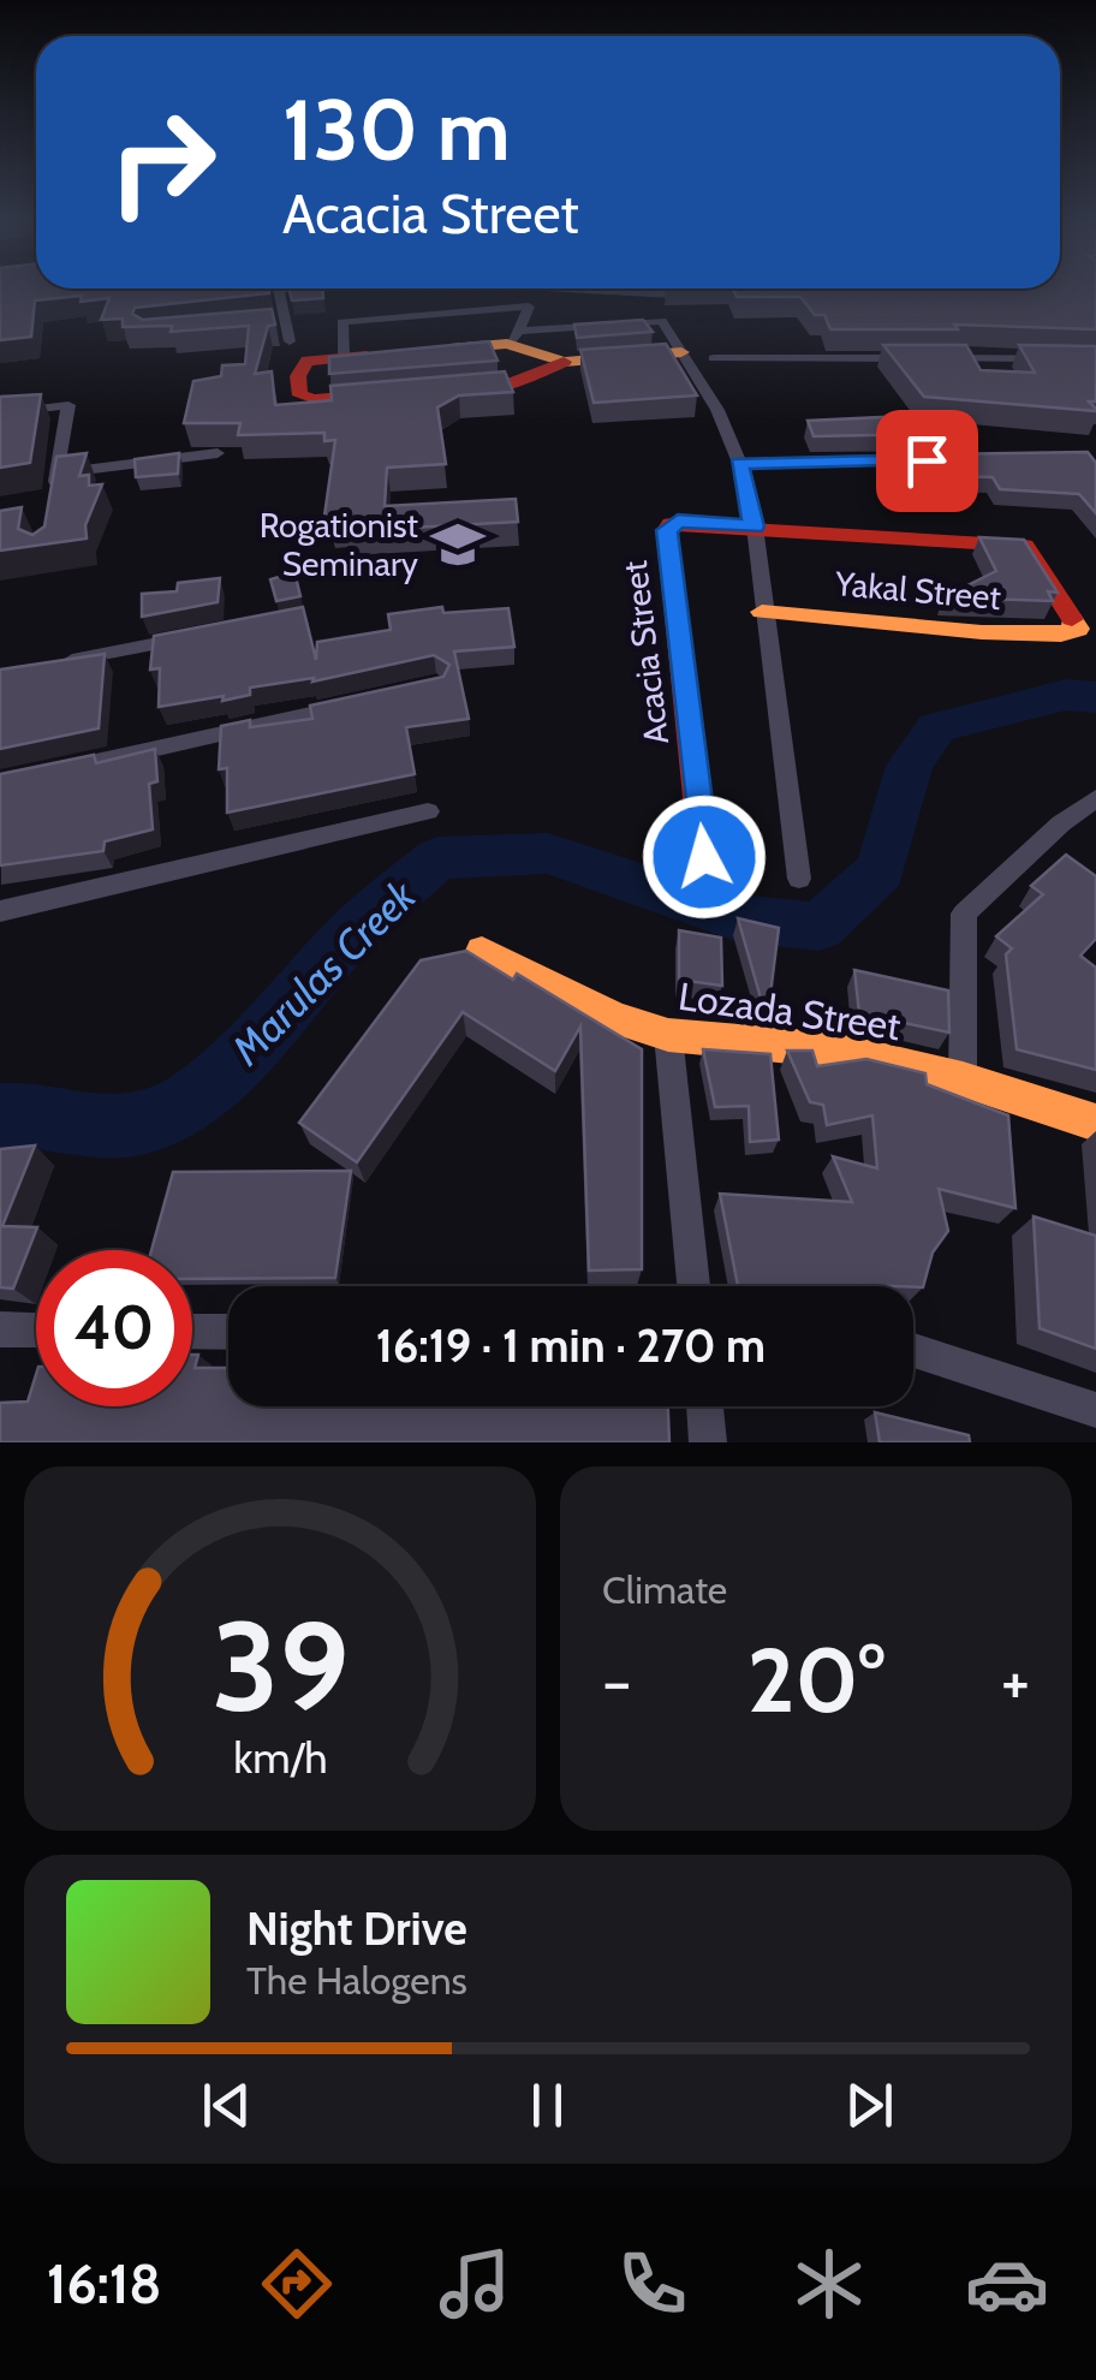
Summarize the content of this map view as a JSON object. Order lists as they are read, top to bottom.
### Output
{
  "streets": {
    "street": ["Yakal Street", "Acacia Street", "Lozada Street"]
  },
  "crossings": [
    ["Yakal Street", "Acacia Street"]
  ],
  "water": ["Marulas Creek"],
  "places": {
    "school or university": ["Rogationist Seminary"]
  },
  "page": {
    "turn": ["130 m", "Acacia Street"],
    "limit": "40",
    "trip": "16:19 · 1 min · 270 m",
    "tile": "Climate",
    "heat": ["−", "20°", "+"],
    "song": ["Night Drive", "The Halogens"],
    "tabs": "16:18",
    "gauge": ["39", "km/h"]
  }
}
